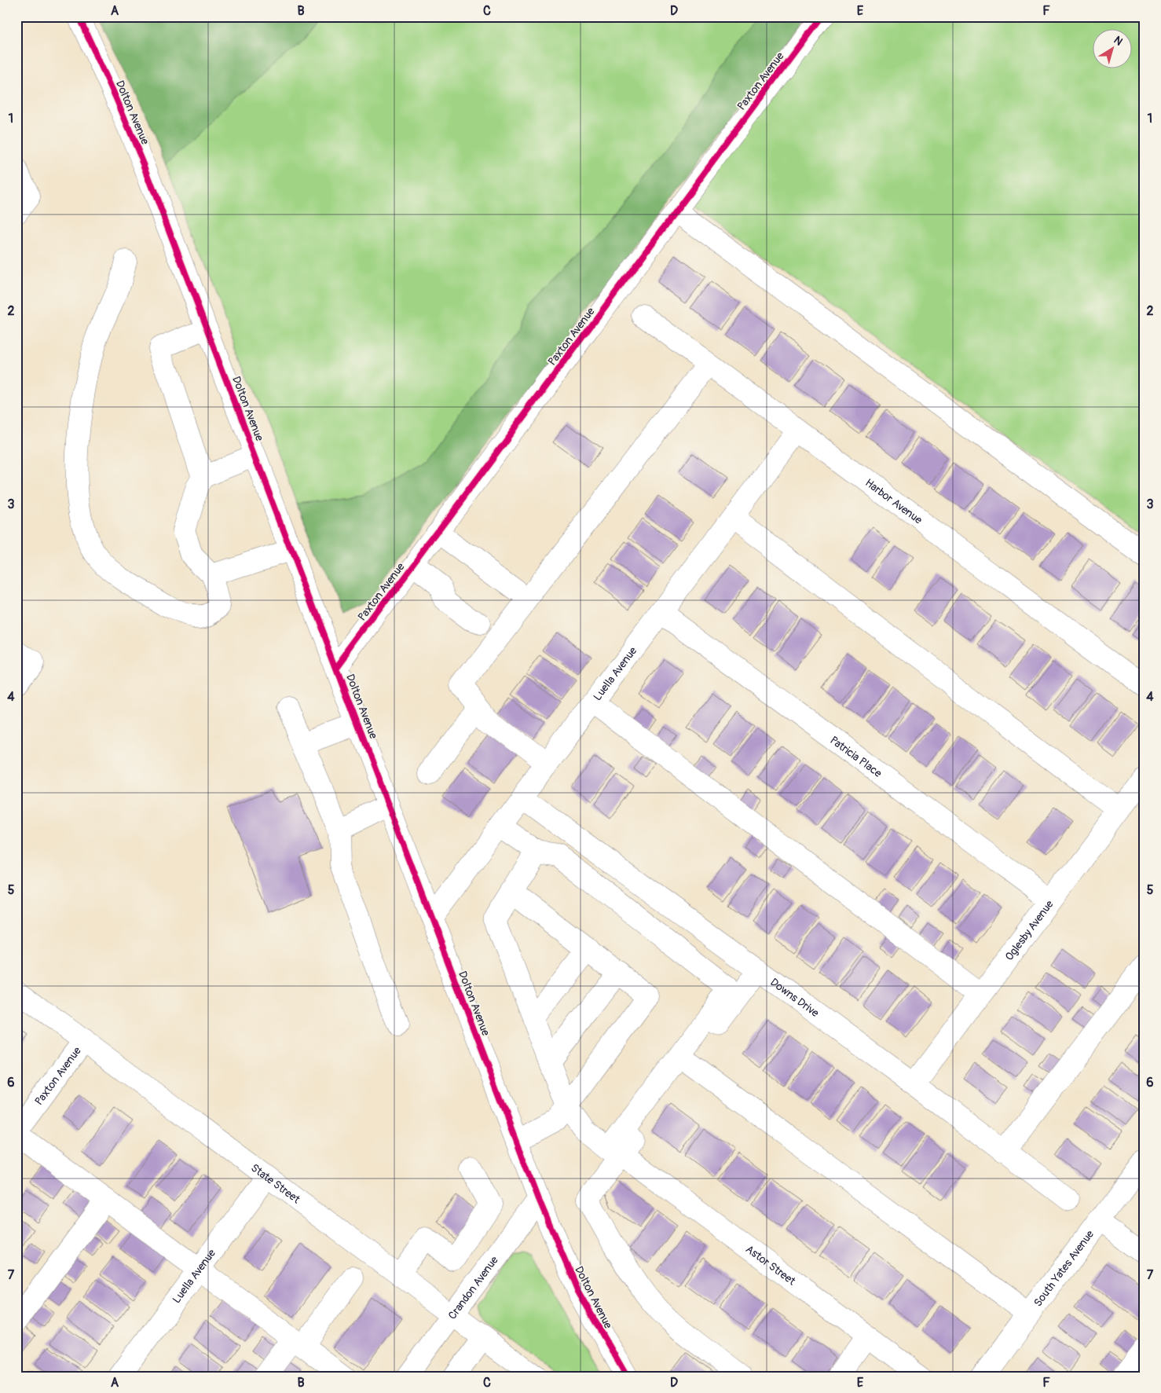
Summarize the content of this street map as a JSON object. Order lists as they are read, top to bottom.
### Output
{
  "streets": {
    "street": [
      "Paxton Avenue",
      "Dolton Avenue",
      "Harbor Avenue",
      "Luella Avenue",
      "Patricia Place",
      "Oglesby Avenue",
      "Downs Drive",
      "State Street",
      "Astor Street",
      "South Yates Avenue",
      "Crandon Avenue"
    ]
  },
  "crossings": [
    ["Paxton Avenue", "Dolton Avenue"],
    ["Paxton Avenue", "State Street"],
    ["Dolton Avenue", "Luella Avenue"],
    ["Dolton Avenue", "Crandon Avenue"],
    ["Harbor Avenue", "Luella Avenue"],
    ["Luella Avenue", "Patricia Place"],
    ["Luella Avenue", "Downs Drive"],
    ["Luella Avenue", "State Street"],
    ["Patricia Place", "Oglesby Avenue"],
    ["Oglesby Avenue", "Downs Drive"],
    ["State Street", "Crandon Avenue"]
  ],
  "north": "top right",
  "grid": {
    "columns": [
      "A",
      "B",
      "C",
      "D",
      "E",
      "F"
    ],
    "rows": [
      "1",
      "2",
      "3",
      "4",
      "5",
      "6",
      "7"
    ]
  }
}
